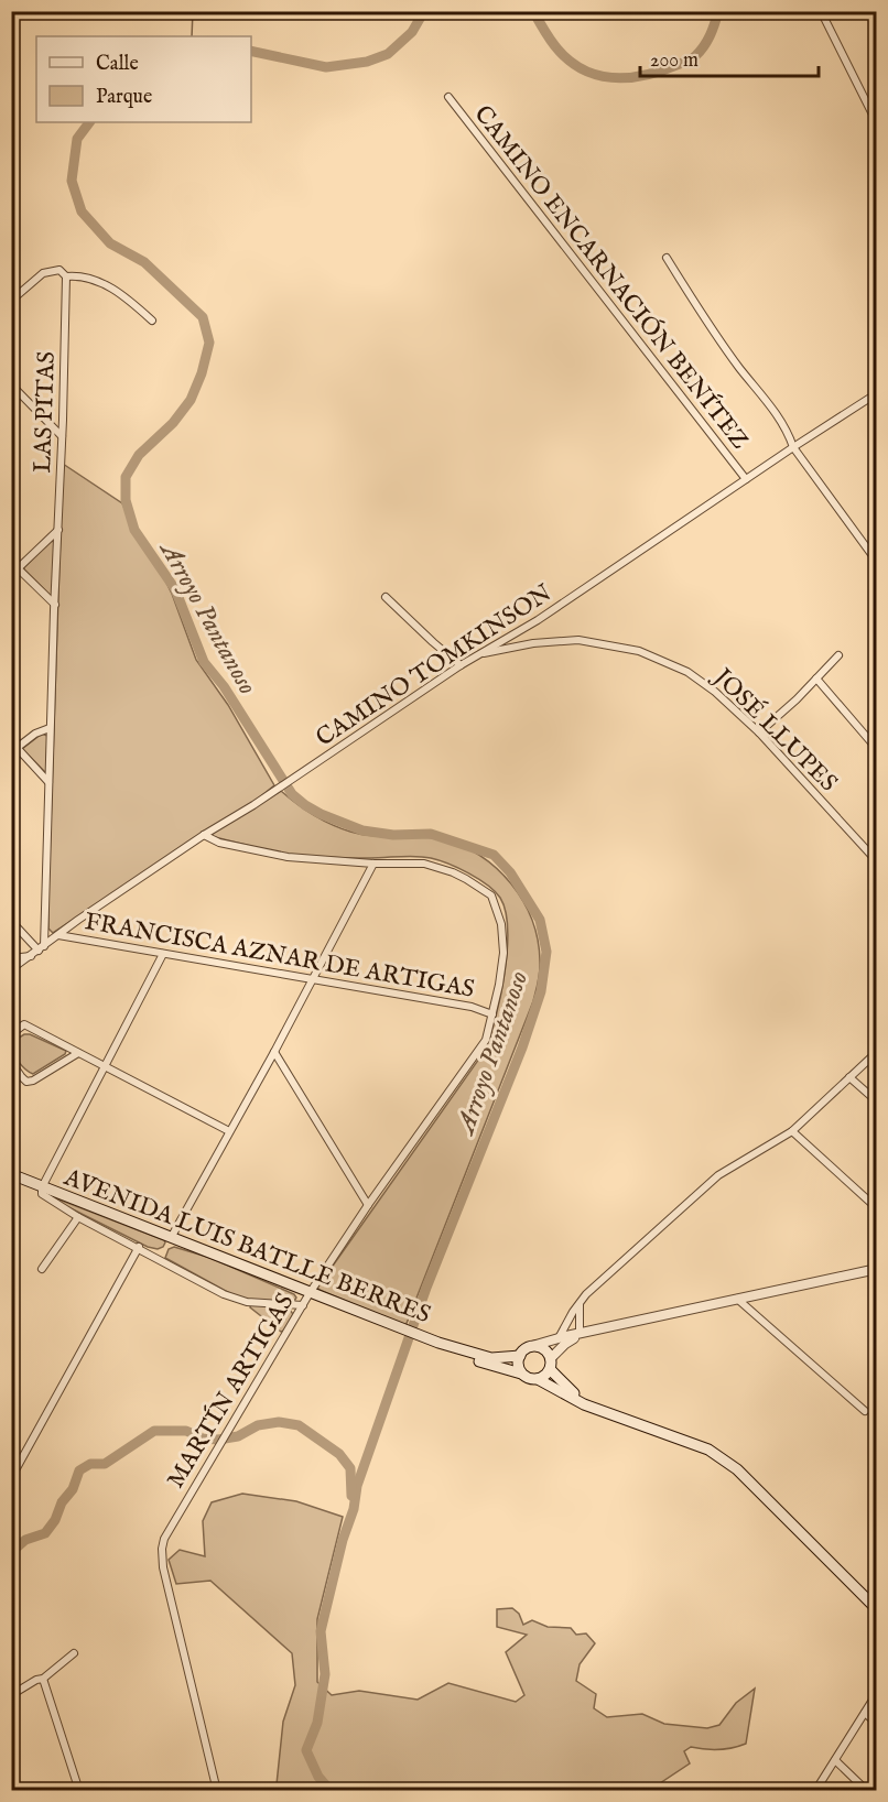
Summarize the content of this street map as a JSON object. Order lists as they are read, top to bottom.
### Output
{
  "streets": {
    "main road": ["AVENIDA LUIS BATLLE BERRES"],
    "street": [
      "CAMINO ENCARNACIÓN BENÍTEZ",
      "LAS PITAS",
      "CAMINO TOMKINSON",
      "JOSÉ LLUPES",
      "FRANCISCA AZNAR DE ARTIGAS",
      "MARTÍN ARTIGAS"
    ]
  },
  "crossings": [
    ["CAMINO ENCARNACIÓN BENÍTEZ", "CAMINO TOMKINSON"],
    ["LAS PITAS", "CAMINO TOMKINSON"],
    ["CAMINO TOMKINSON", "JOSÉ LLUPES"],
    ["CAMINO TOMKINSON", "FRANCISCA AZNAR DE ARTIGAS"],
    ["CAMINO TOMKINSON", "MARTÍN ARTIGAS"],
    ["FRANCISCA AZNAR DE ARTIGAS", "MARTÍN ARTIGAS"],
    ["AVENIDA LUIS BATLLE BERRES", "MARTÍN ARTIGAS"]
  ],
  "water": ["Arroyo Pantanoso"],
  "legend": ["Calle", "Parque"],
  "scale_bar": "200 m"
}
